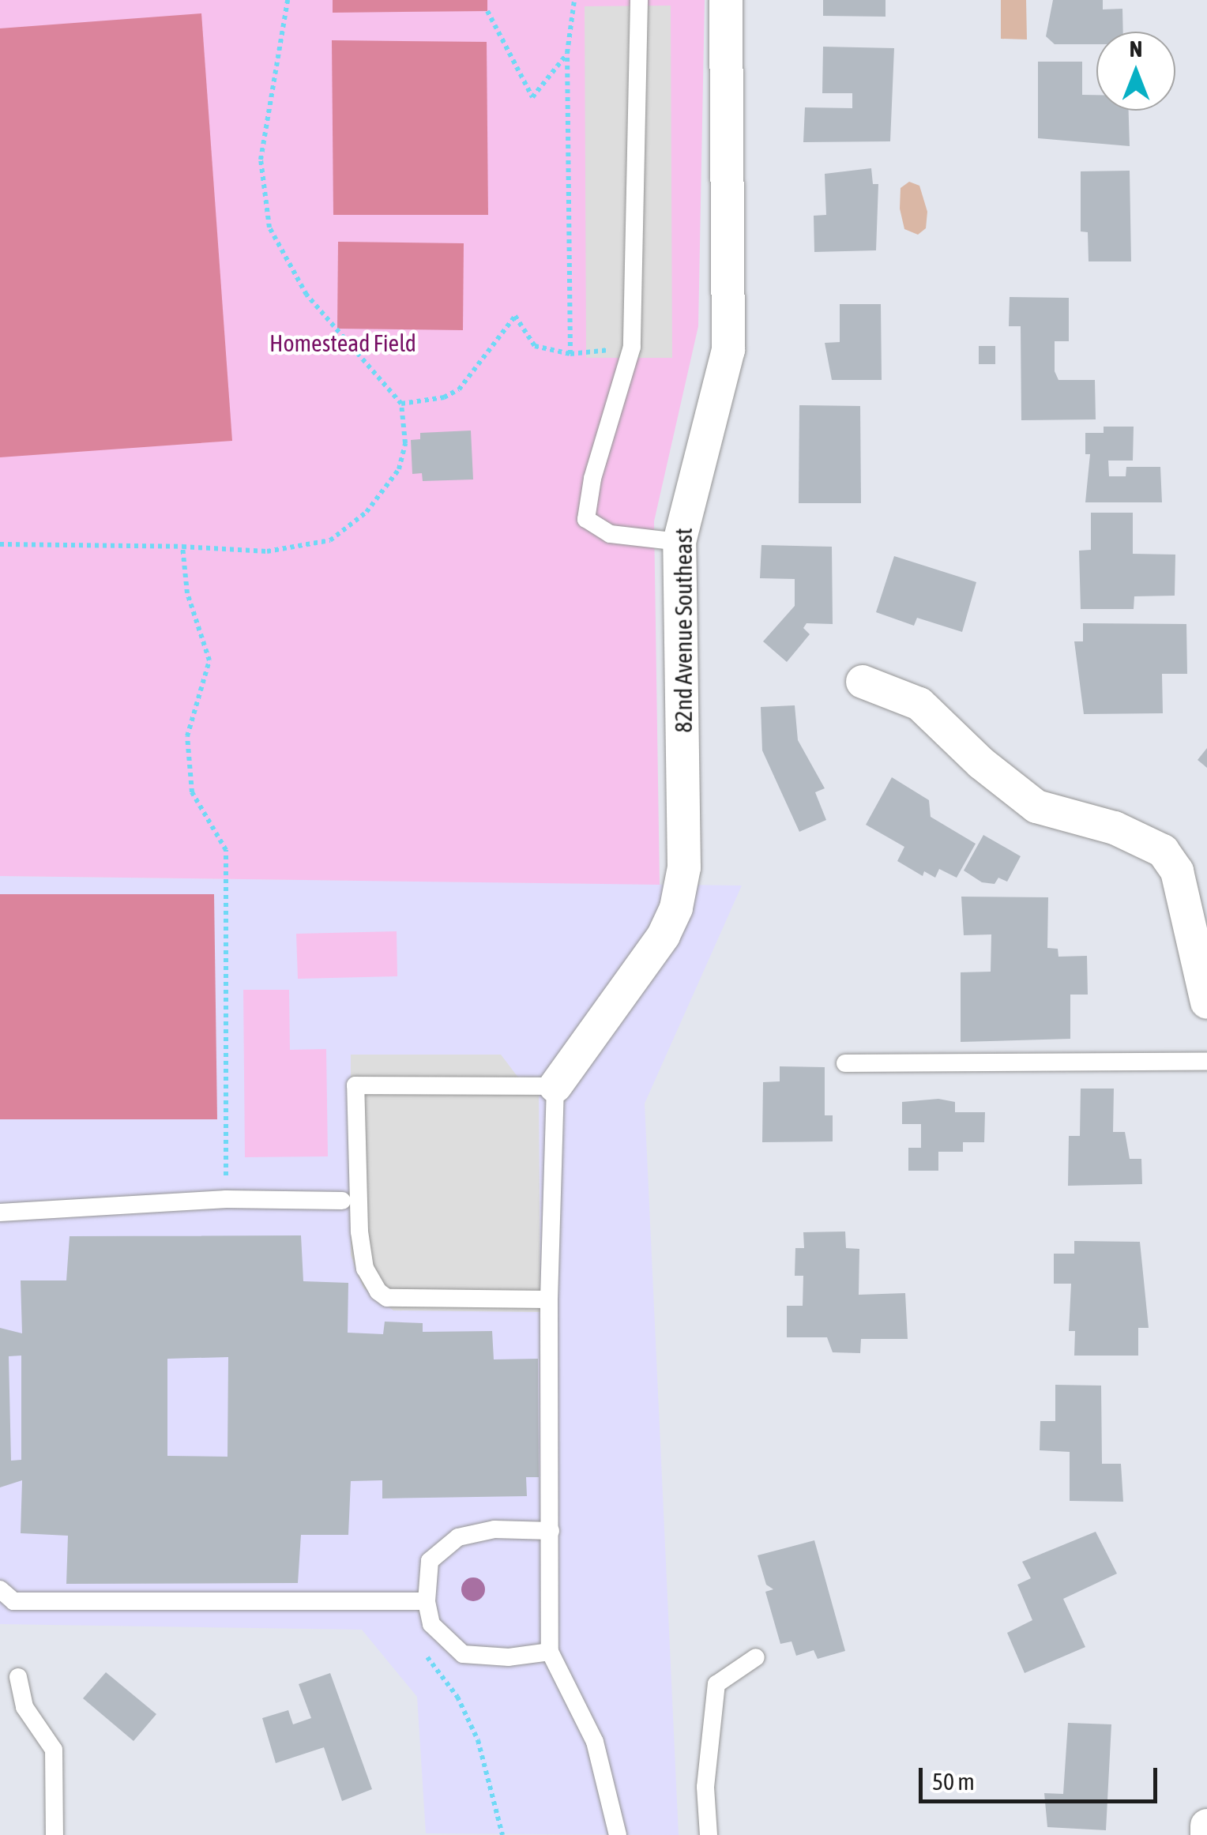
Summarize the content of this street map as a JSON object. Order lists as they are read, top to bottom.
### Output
{
  "streets": {
    "street": ["82nd Avenue Southeast"]
  },
  "parks": ["Homestead Field"],
  "scale_bar": "50 m",
  "north": "top"
}
